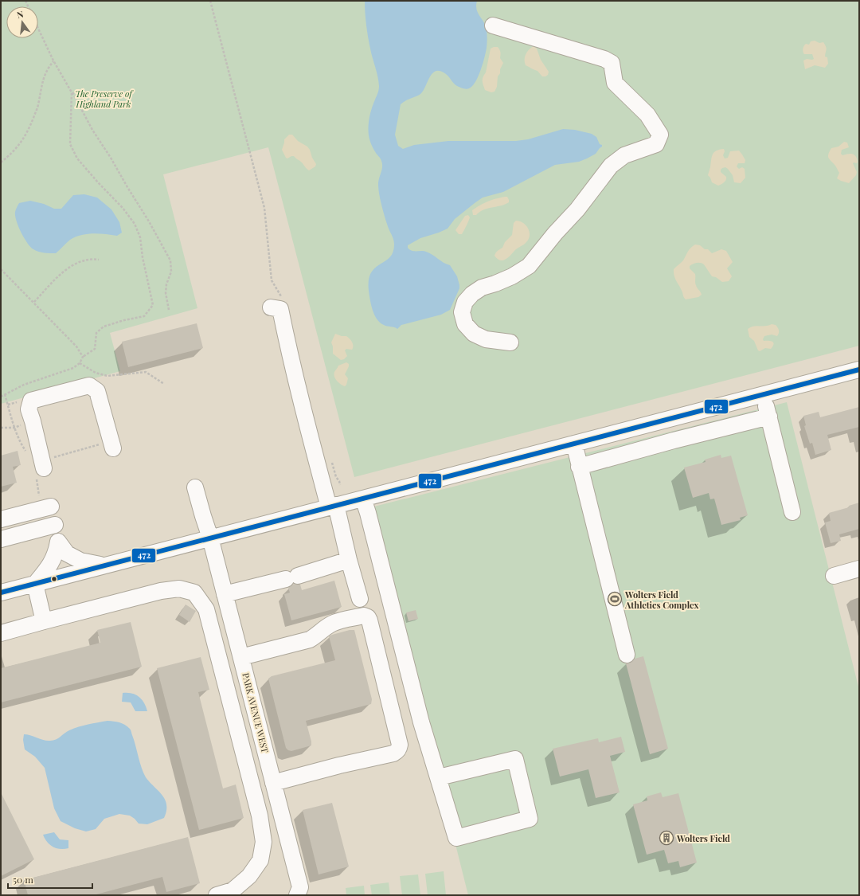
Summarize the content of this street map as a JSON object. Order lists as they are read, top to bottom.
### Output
{
  "streets": {
    "street": ["PARK AVENUE WEST"]
  },
  "parks": ["The Preserve of Highland Park"],
  "places": {
    "sports": ["Wolters Field Athletics Complex"],
    "building": ["Wolters Field"]
  },
  "lines": ["transit line 472"],
  "scale_bar": "50 m",
  "north": "top"
}
